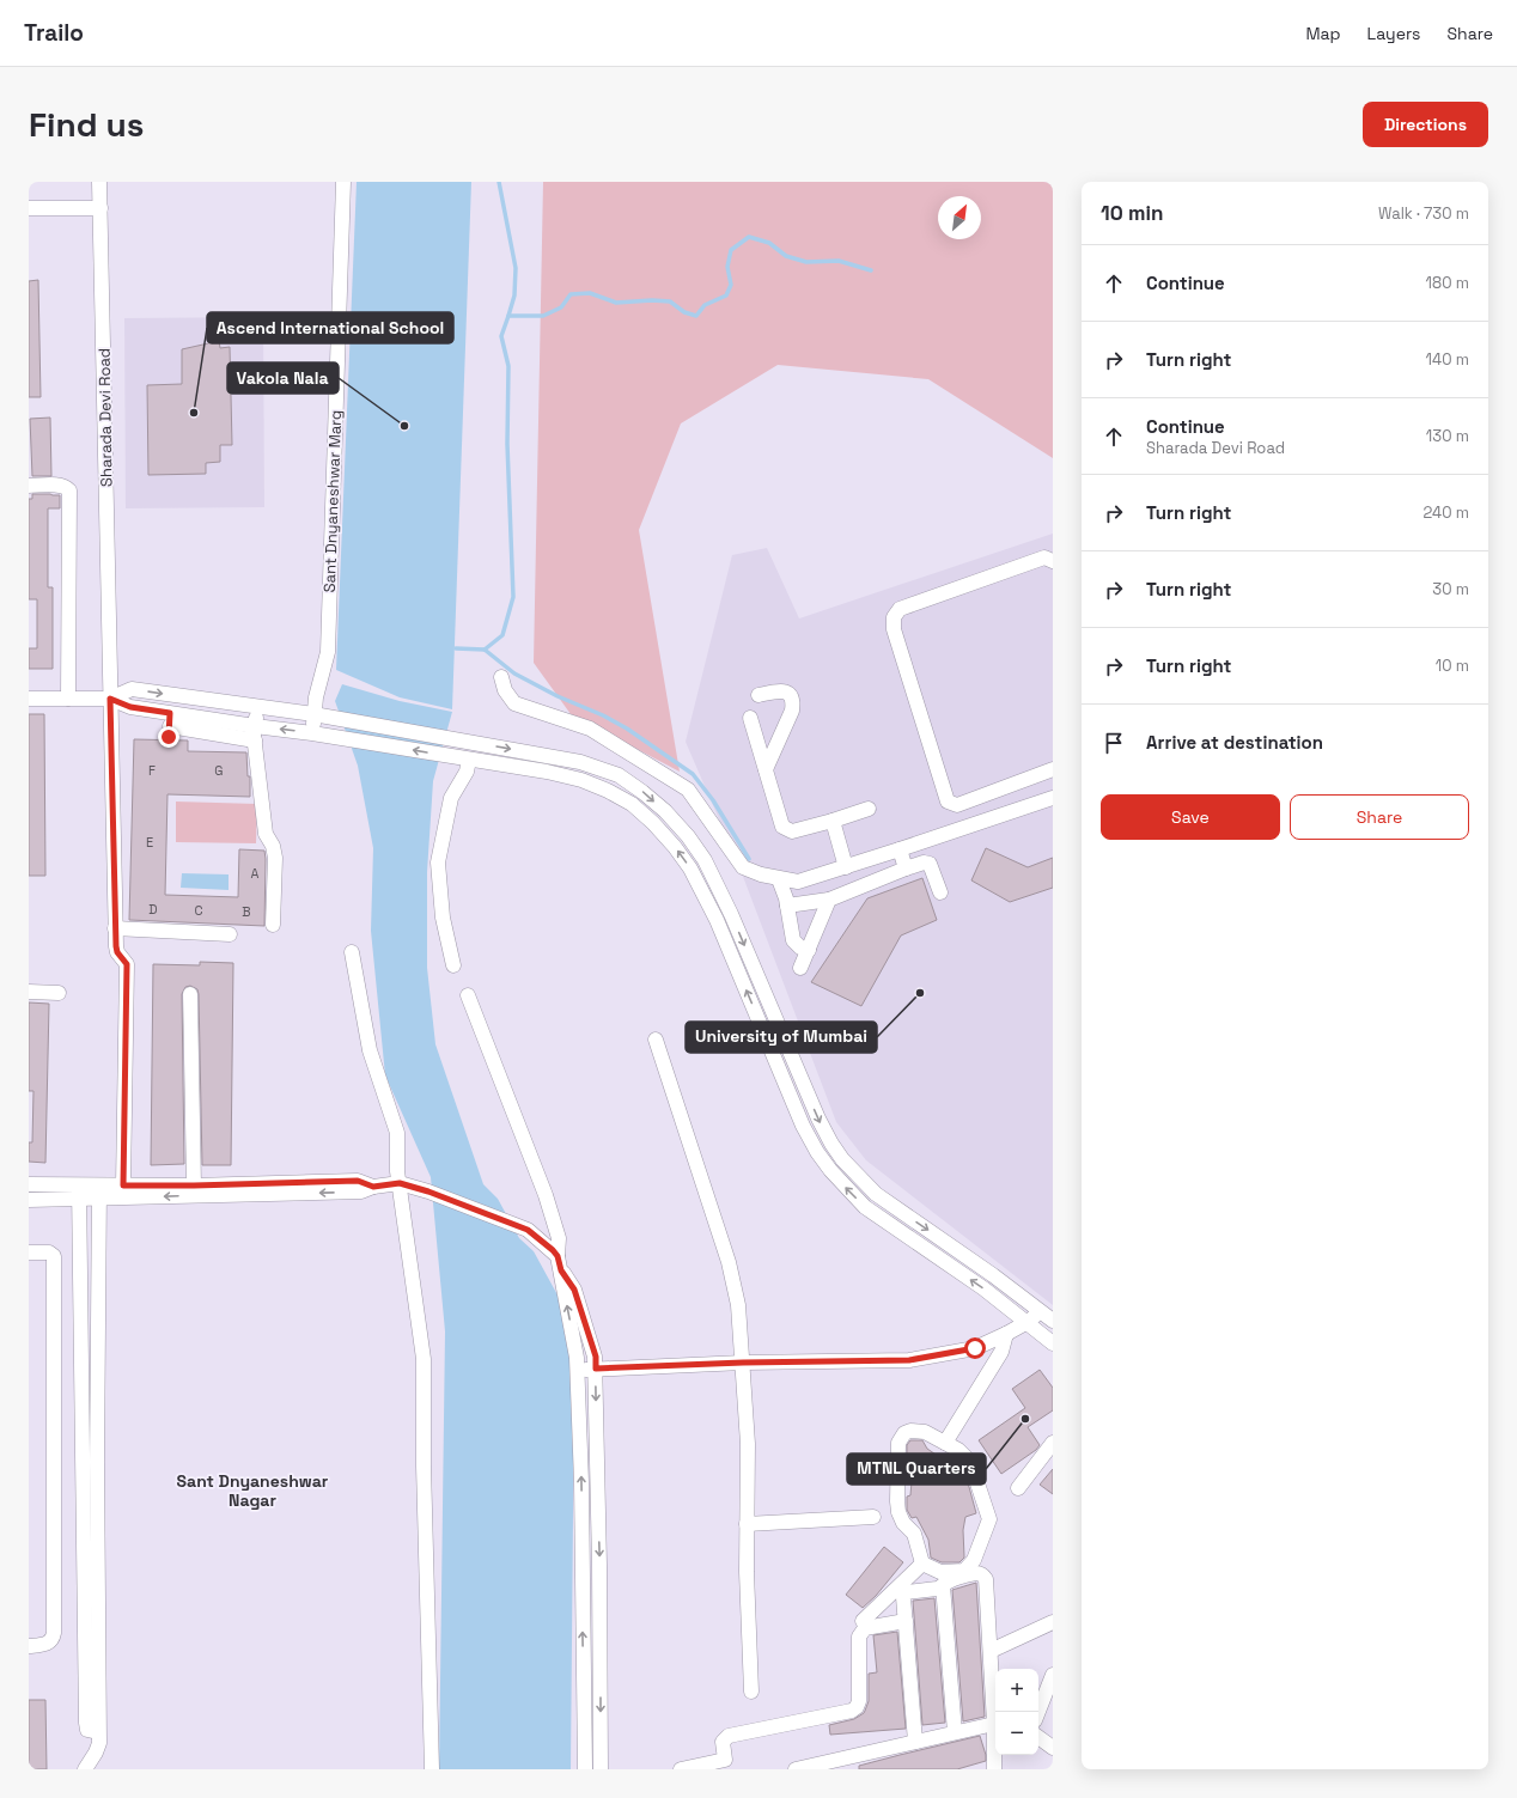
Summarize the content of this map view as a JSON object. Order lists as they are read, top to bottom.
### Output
{
  "streets": {
    "street": ["Sharada Devi Road", "Sant Dnyaneshwar Marg"]
  },
  "districts": ["Sant Dnyaneshwar Nagar"],
  "places": [
    "Ascend International School",
    "Vakola Nala",
    "University of Mumbai",
    "MTNL Quarters"
  ],
  "house_numbers": [
    "F",
    "G",
    "E",
    "A",
    "D",
    "C",
    "B"
  ],
  "north": "top right",
  "page": {
    "header": "Trailo",
    "nav": ["Map", "Layers", "Share"],
    "buttons": [
      "Directions",
      ["Save", "Share"]
    ],
    "title": "Find us",
    "heading": ["10 min", "Walk · 730 m"],
    "list": [
      ["Continue", "180 m"],
      ["Turn right", "140 m"],
      ["Continue", "Sharada Devi Road", "130 m"],
      ["Turn right", "240 m"],
      ["Turn right", "30 m"],
      ["Turn right", "10 m"],
      "Arrive at destination"
    ],
    "map_buttons": ["+", "−"]
  }
}
